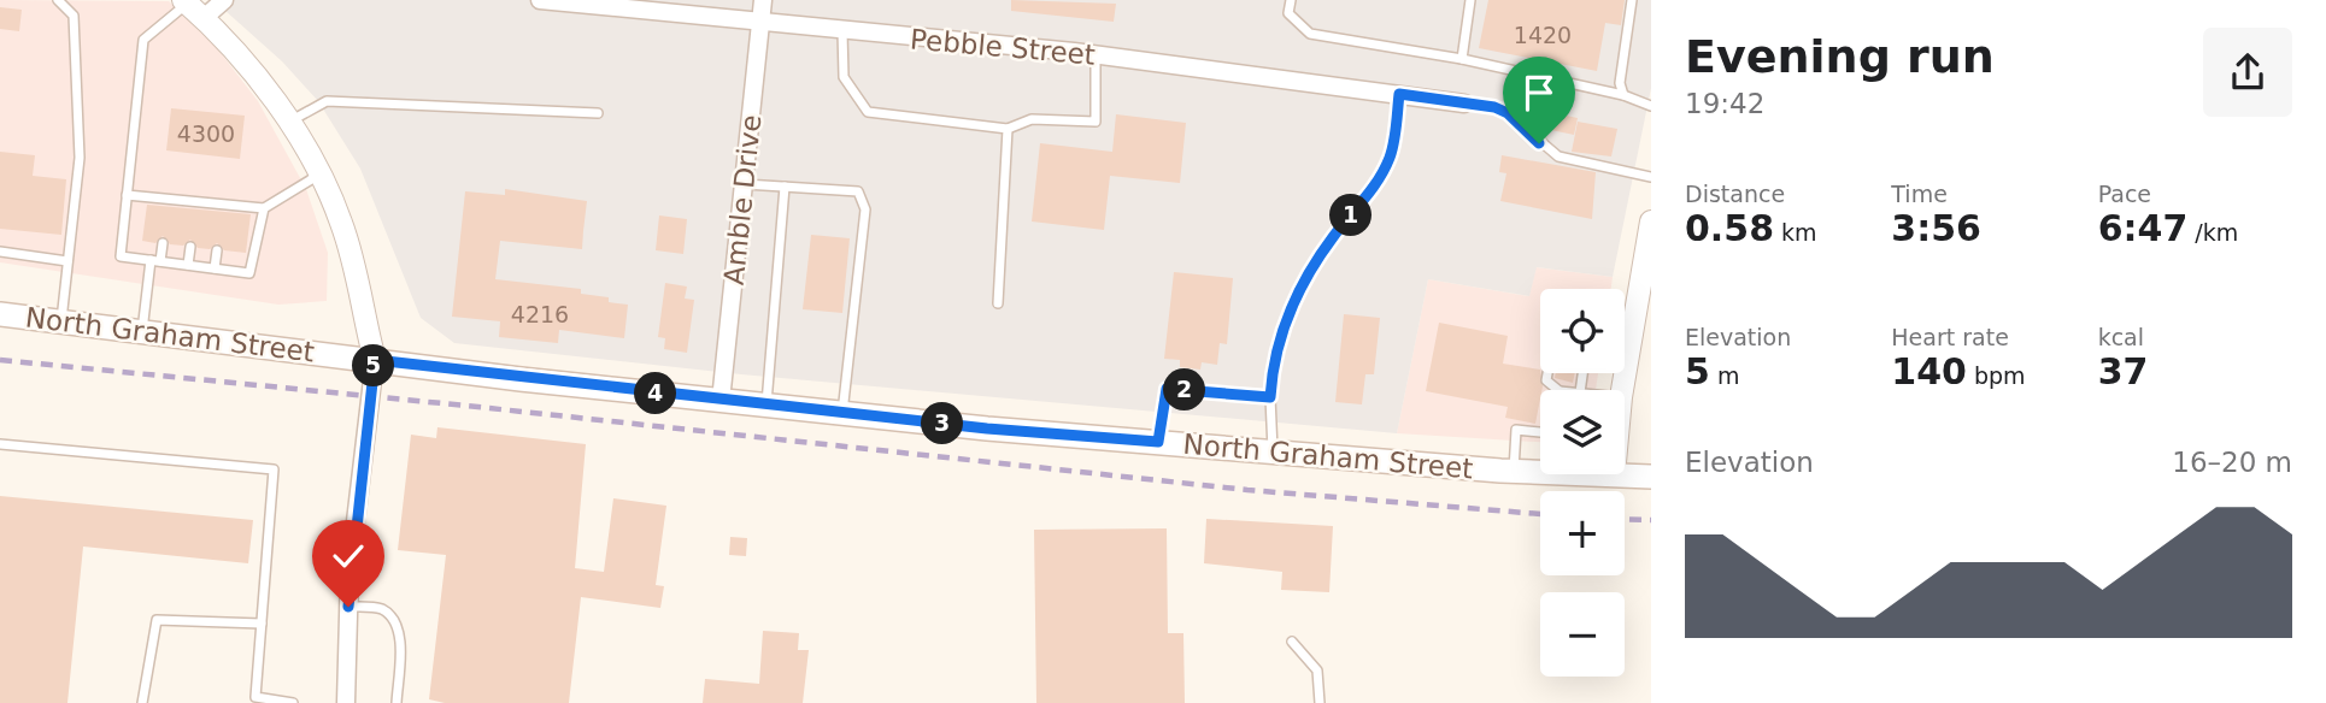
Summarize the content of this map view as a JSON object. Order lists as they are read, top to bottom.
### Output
{
  "streets": {
    "main road": ["North Graham Street"],
    "street": ["Pebble Street", "Amble Drive"]
  },
  "crossings": [
    ["Pebble Street", "Amble Drive"],
    ["Amble Drive", "North Graham Street"]
  ],
  "house_numbers": ["1420", "4300", "4216"],
  "page": {
    "heading": ["Evening run", "19:42"],
    "stats": [
      ["Distance", "0.58 km"],
      ["Time", "3:56"],
      ["Pace", "6:47 /km"],
      ["Elevation", "5 m"],
      ["Heart rate", "140 bpm"],
      ["kcal", "37"]
    ],
    "pins": [
      "1",
      "5",
      "2",
      "4",
      "3"
    ],
    "map_buttons": ["+", "−"],
    "chart": ["Elevation", "16–20 m"]
  }
}
